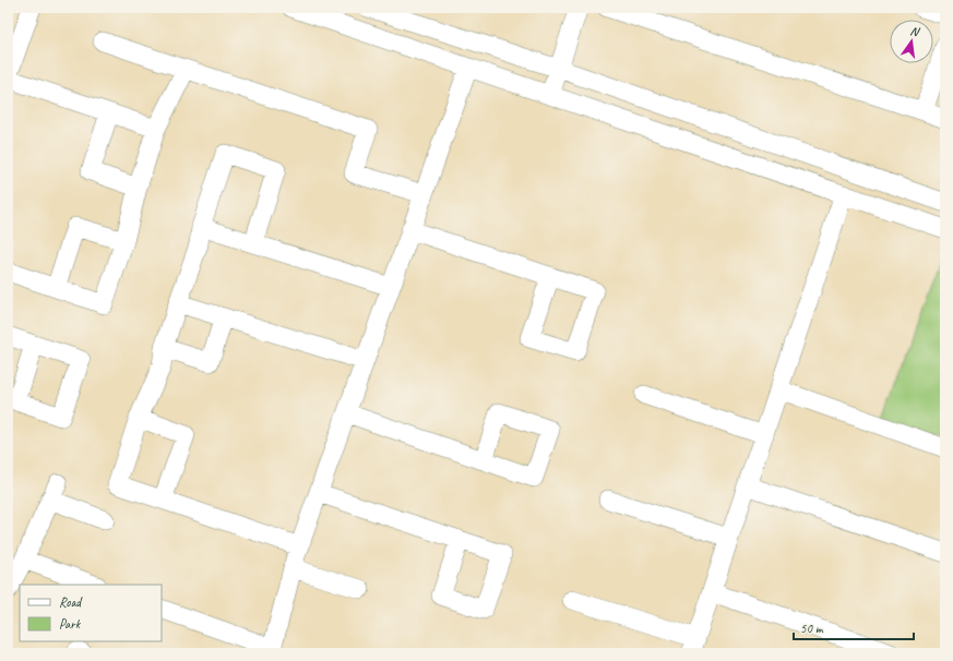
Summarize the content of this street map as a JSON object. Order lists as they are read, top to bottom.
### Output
{
  "legend": ["Road", "Park"],
  "scale_bar": "50 m",
  "north": "top"
}
